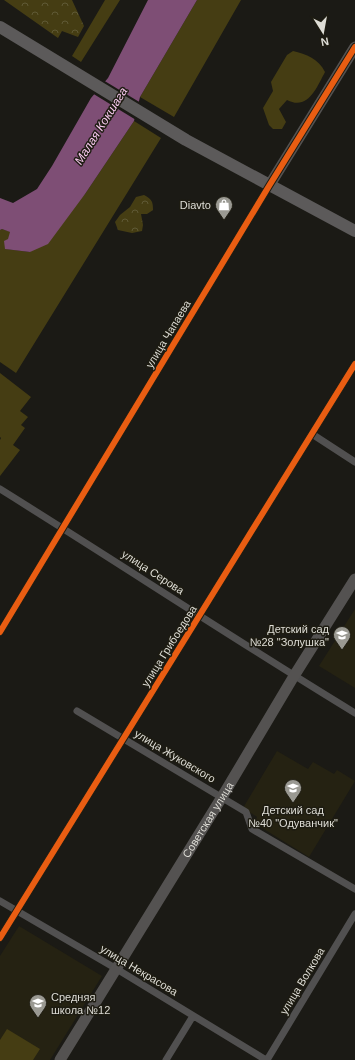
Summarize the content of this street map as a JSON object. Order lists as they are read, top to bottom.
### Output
{
  "streets": {
    "street": [
      "улица Чапаева",
      "улица Серова",
      "улица Грибоедова",
      "улица Жуковского",
      "Советская улица",
      "улица Некрасова",
      "улица Волкова"
    ]
  },
  "crossings": [
    ["улица Чапаева", "улица Серова"],
    ["улица Серова", "улица Грибоедова"],
    ["улица Серова", "Советская улица"],
    ["улица Грибоедова", "улица Жуковского"],
    ["улица Грибоедова", "улица Некрасова"],
    ["улица Жуковского", "Советская улица"],
    ["Советская улица", "улица Некрасова"],
    ["улица Некрасова", "улица Волкова"]
  ],
  "water": ["Малая Кокшага"],
  "places": {
    "shop": ["Diavto"],
    "school or university": ["Детский сад №28 \"Золушка\"", "Детский сад №40 \"Одуванчик\"", "Средняя школа №12"]
  },
  "north": "bottom"
}
